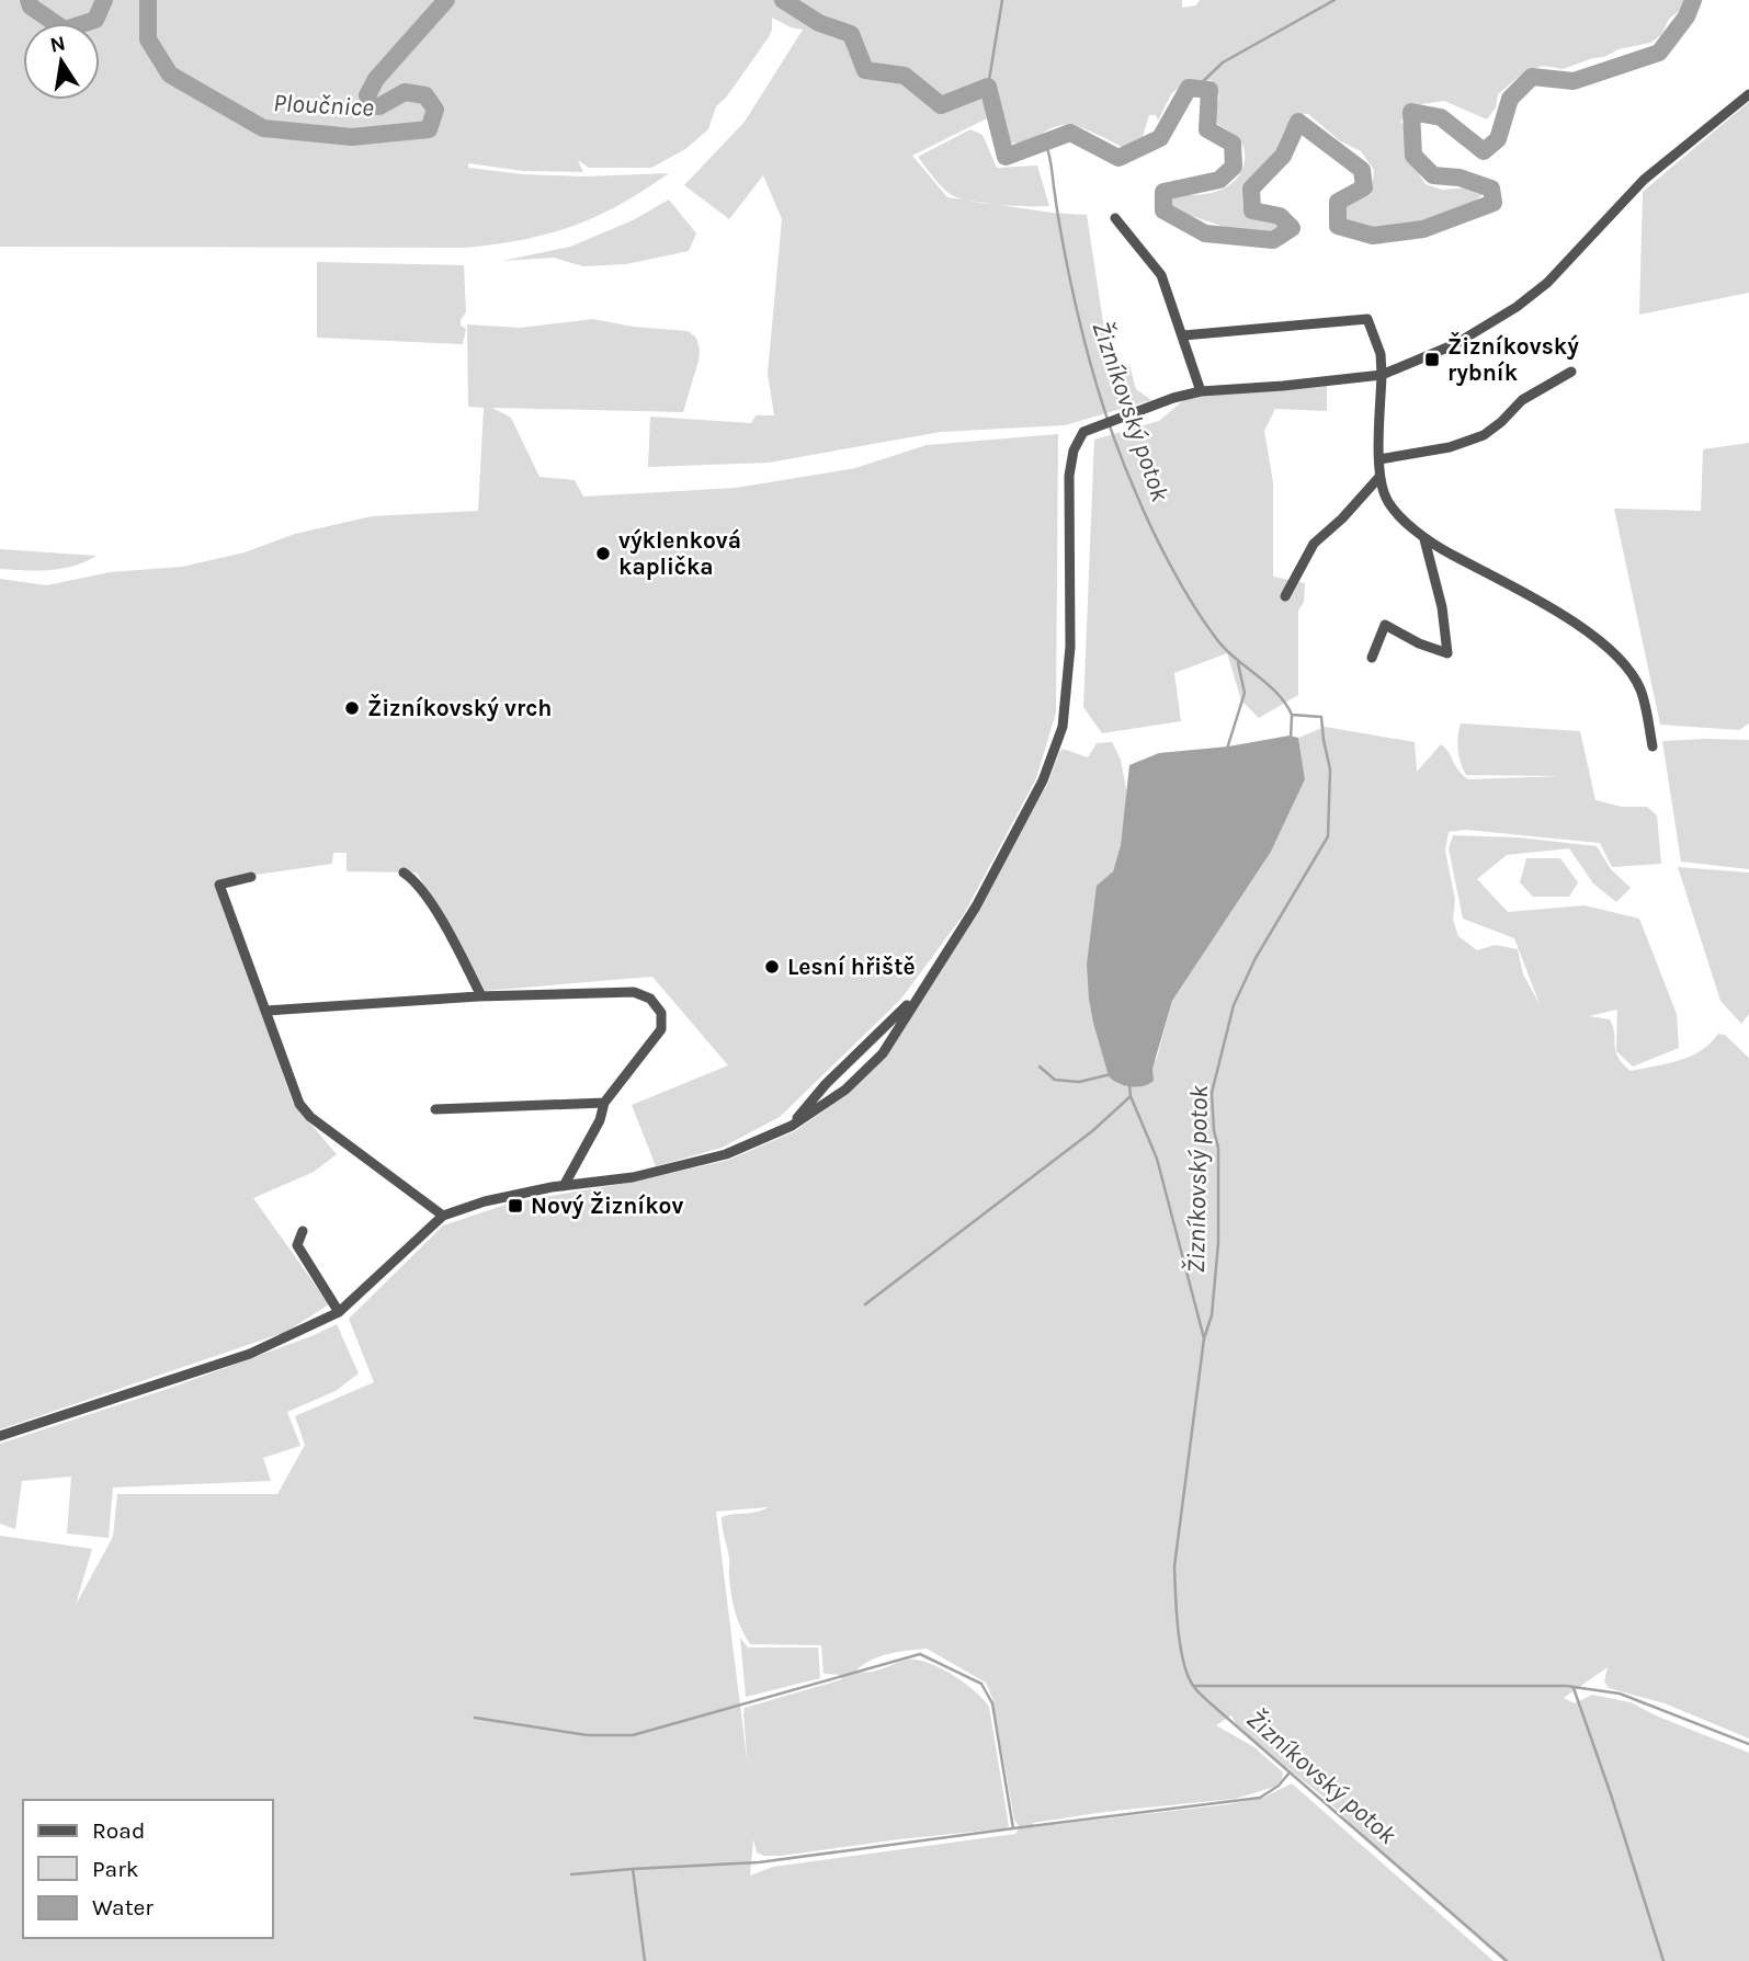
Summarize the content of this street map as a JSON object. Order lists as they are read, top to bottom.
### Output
{
  "water": ["Ploučnice", "Žizníkovský potok"],
  "places": {
    "transit": ["Žizníkovský rybník", "Nový Žizníkov"],
    "other": ["výklenková kaplička", "Žizníkovský vrch", "Lesní hřiště"]
  },
  "legend": ["Road", "Park", "Water"],
  "north": "top"
}
